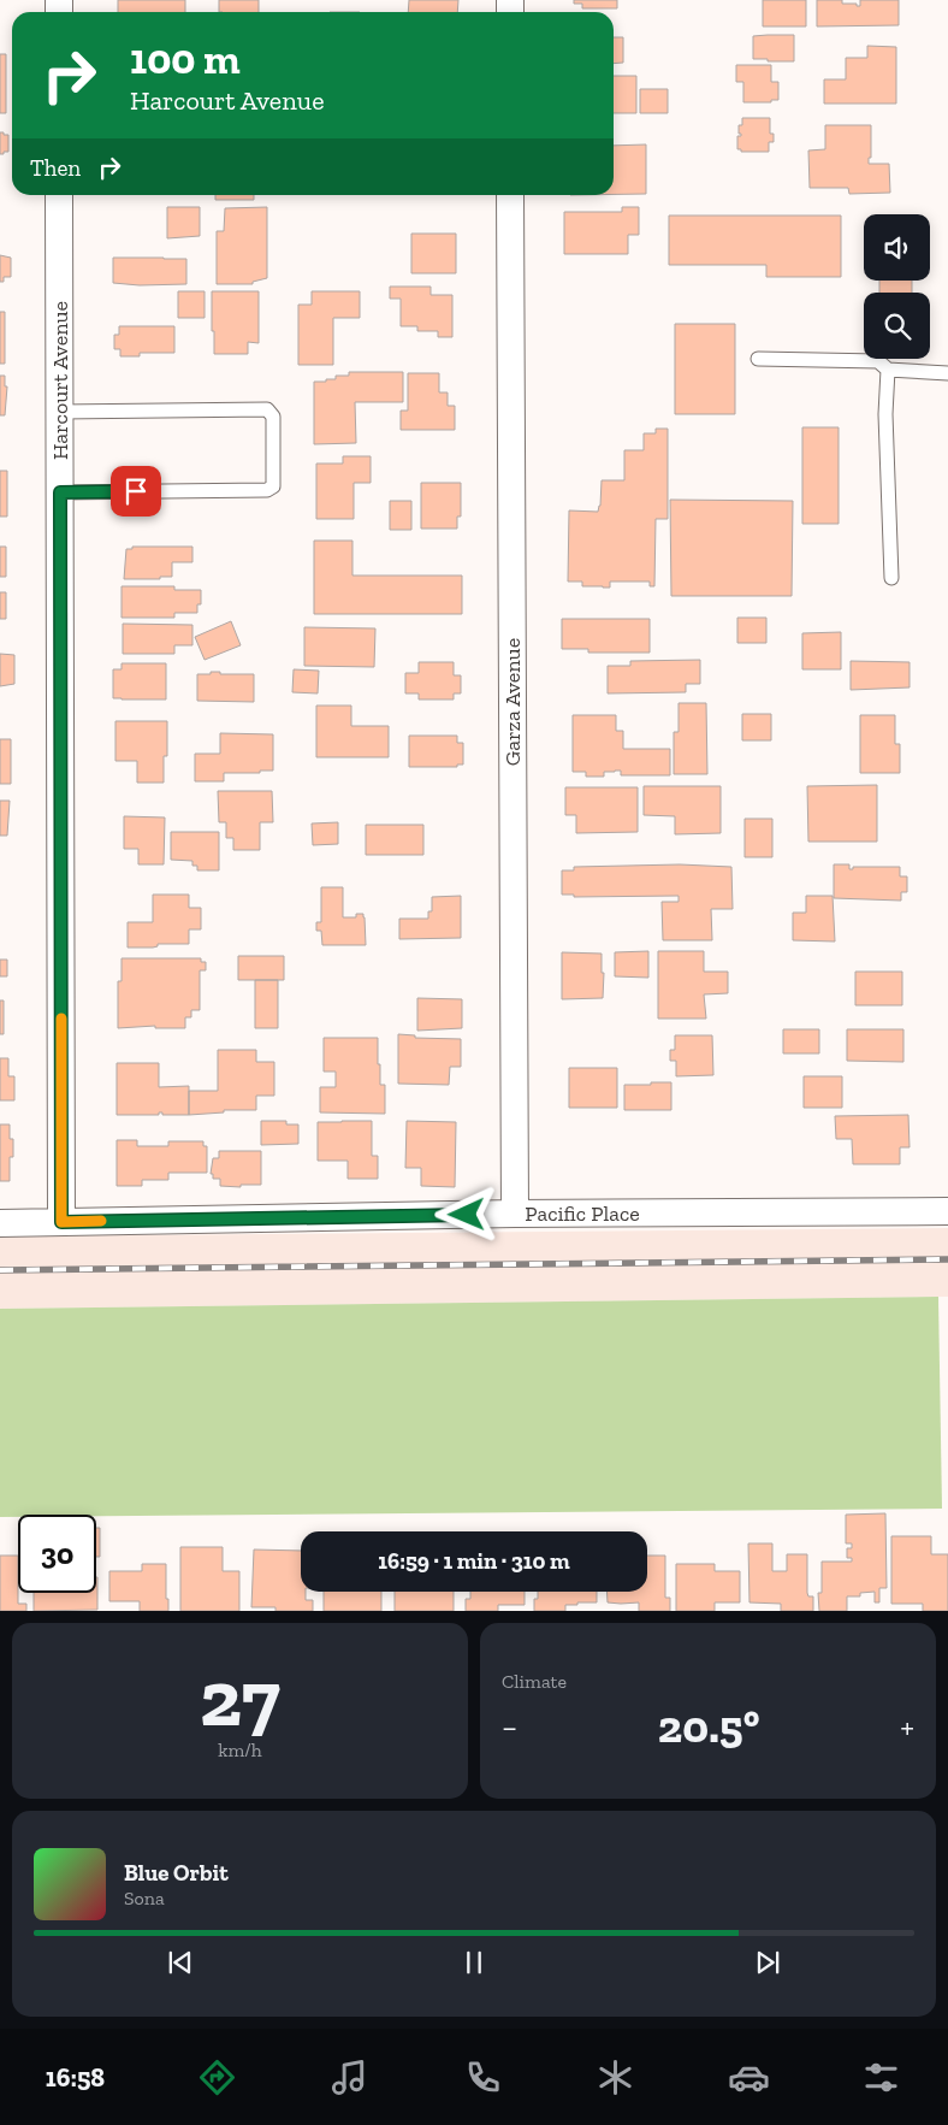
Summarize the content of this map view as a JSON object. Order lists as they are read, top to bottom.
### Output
{
  "streets": {
    "street": ["Harcourt Avenue", "Garza Avenue", "Pacific Place"]
  },
  "crossings": [
    ["Harcourt Avenue", "Pacific Place"],
    ["Garza Avenue", "Pacific Place"]
  ],
  "page": {
    "turn": ["100 m", "Harcourt Avenue"],
    "then": "Then",
    "limit": "30",
    "trip": "16:59 · 1 min · 310 m",
    "tile": [
      ["27", "km/h"],
      "Climate"
    ],
    "heat": ["−", "20.5°", "+"],
    "song": ["Blue Orbit", "Sona"],
    "tabs": "16:58"
  }
}
